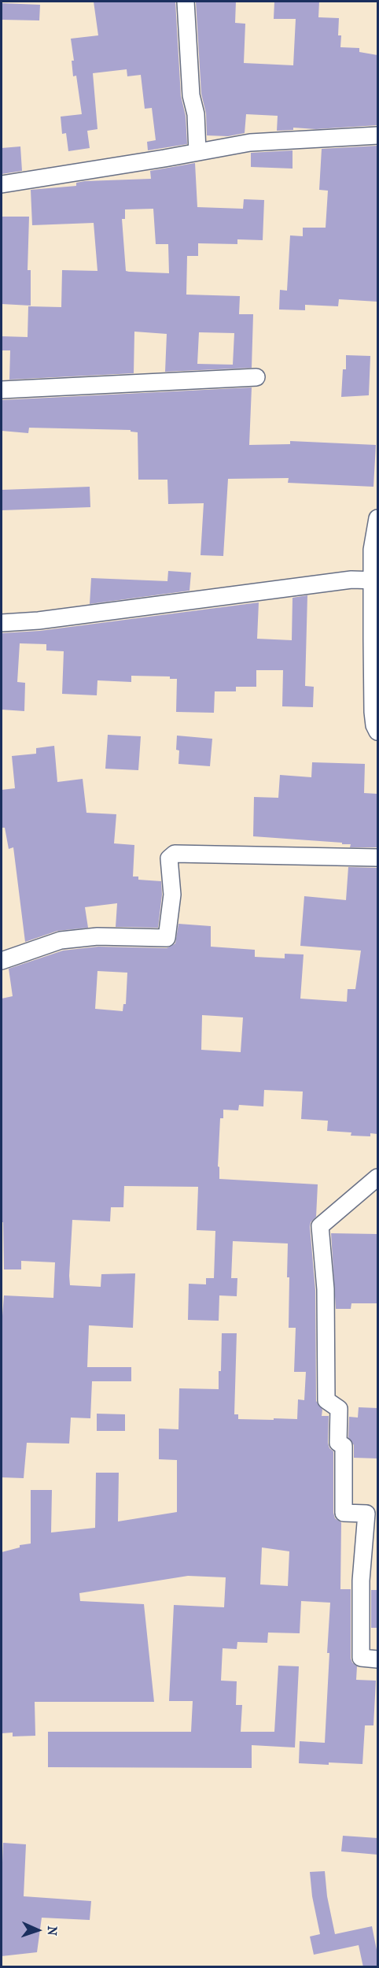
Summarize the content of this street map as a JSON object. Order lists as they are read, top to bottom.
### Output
{
  "north": "right"
}
